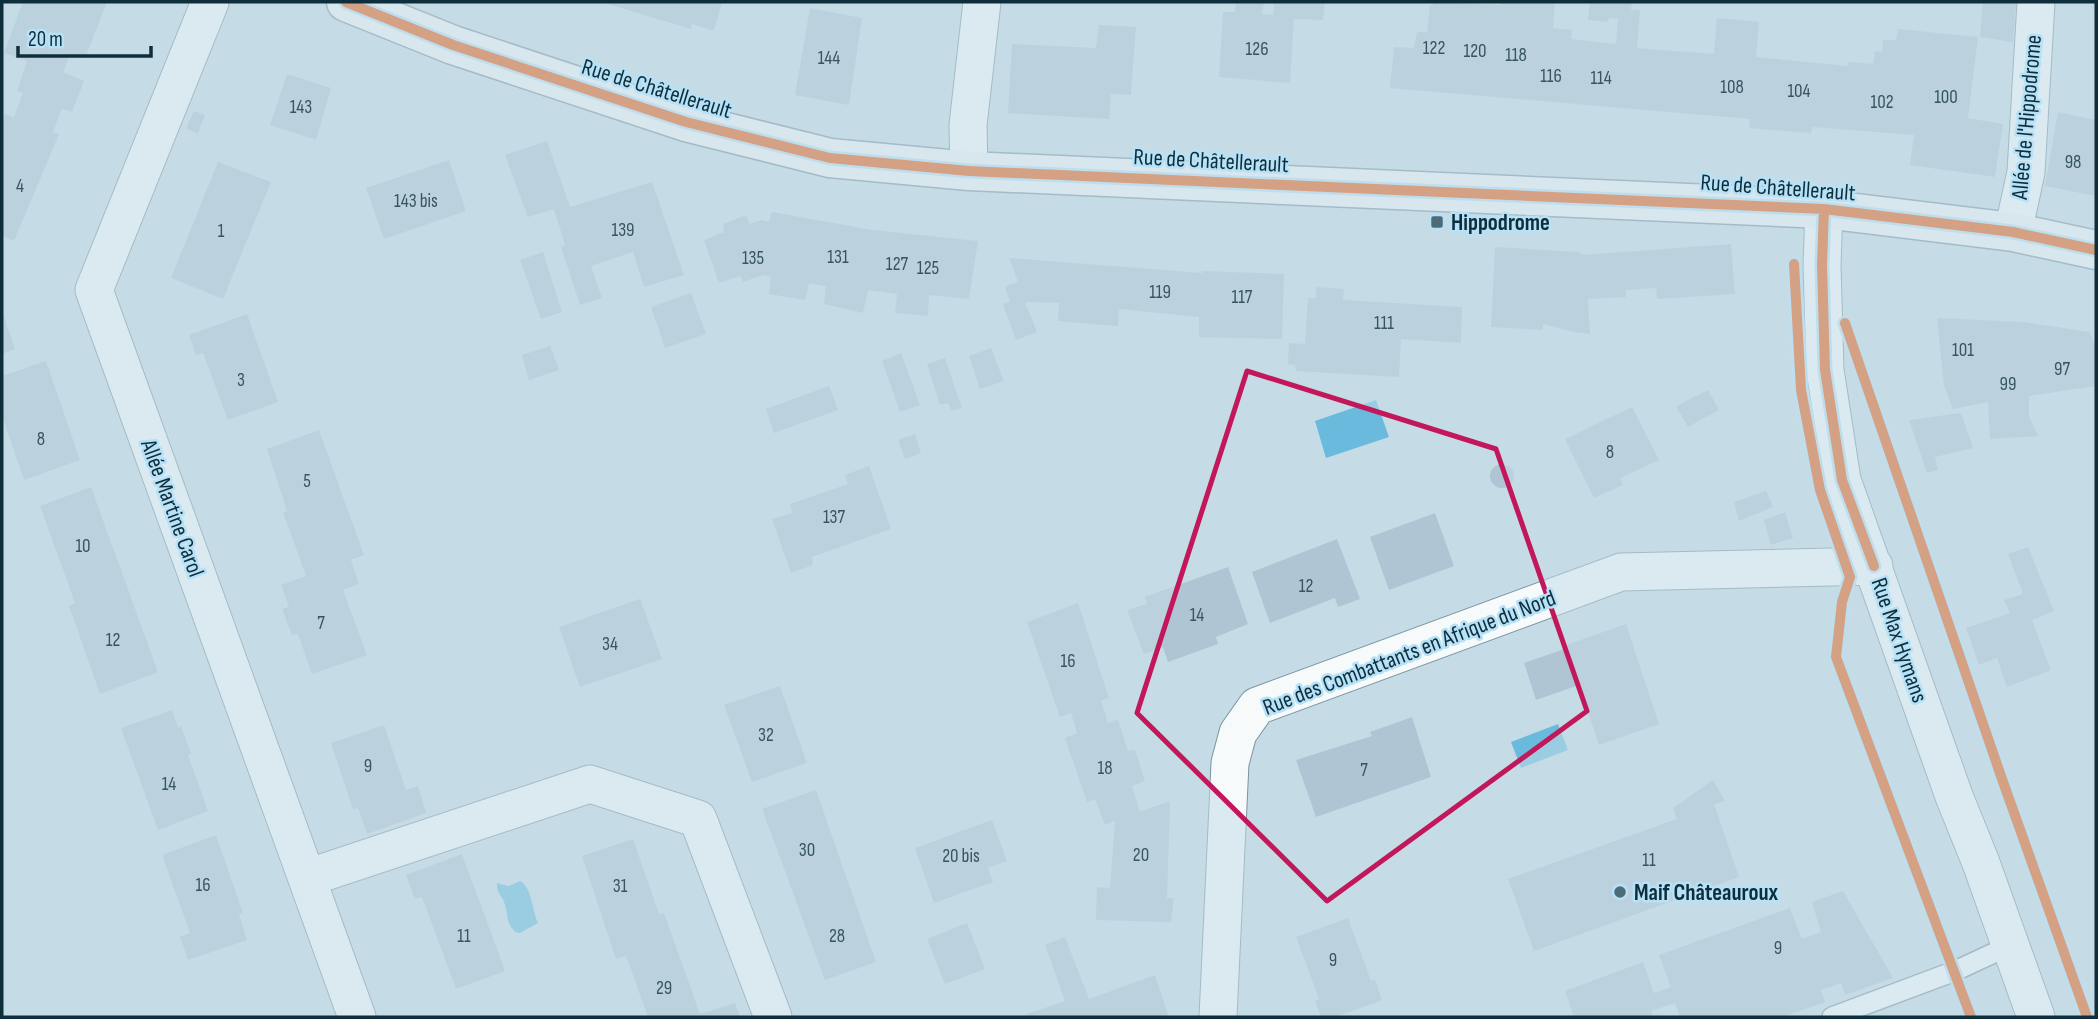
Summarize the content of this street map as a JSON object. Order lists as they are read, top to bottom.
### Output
{
  "streets": {
    "main road": ["Rue de Châtellerault"],
    "street": [
      "Allée de l'Hippodrome",
      "Allée Martine Carol",
      "Rue Max Hymans",
      "Rue des Combattants en Afrique du Nord"
    ]
  },
  "crossings": [
    ["Rue de Châtellerault", "Allée de l'Hippodrome"],
    ["Rue de Châtellerault", "Rue Max Hymans"],
    ["Rue Max Hymans", "Rue des Combattants en Afrique du Nord"]
  ],
  "places": {
    "transit": ["Hippodrome"],
    "other": ["Maif Châteauroux"]
  },
  "house_numbers": [
    "122",
    "126",
    "120",
    "118",
    "144",
    "116",
    "114",
    "108",
    "104",
    "100",
    "102",
    "143",
    "98",
    "4",
    "143 bis",
    "139",
    "1",
    "131",
    "135",
    "127",
    "125",
    "119",
    "117",
    "111",
    "101",
    "97",
    "3",
    "99",
    "8",
    "8",
    "5",
    "137",
    "10",
    "12",
    "14",
    "7",
    "12",
    "34",
    "16",
    "32",
    "9",
    "18",
    "7",
    "14",
    "30",
    "20",
    "20 bis",
    "11",
    "16",
    "31",
    "11",
    "28",
    "9",
    "9",
    "29"
  ],
  "scale_bar": "20 m"
}
